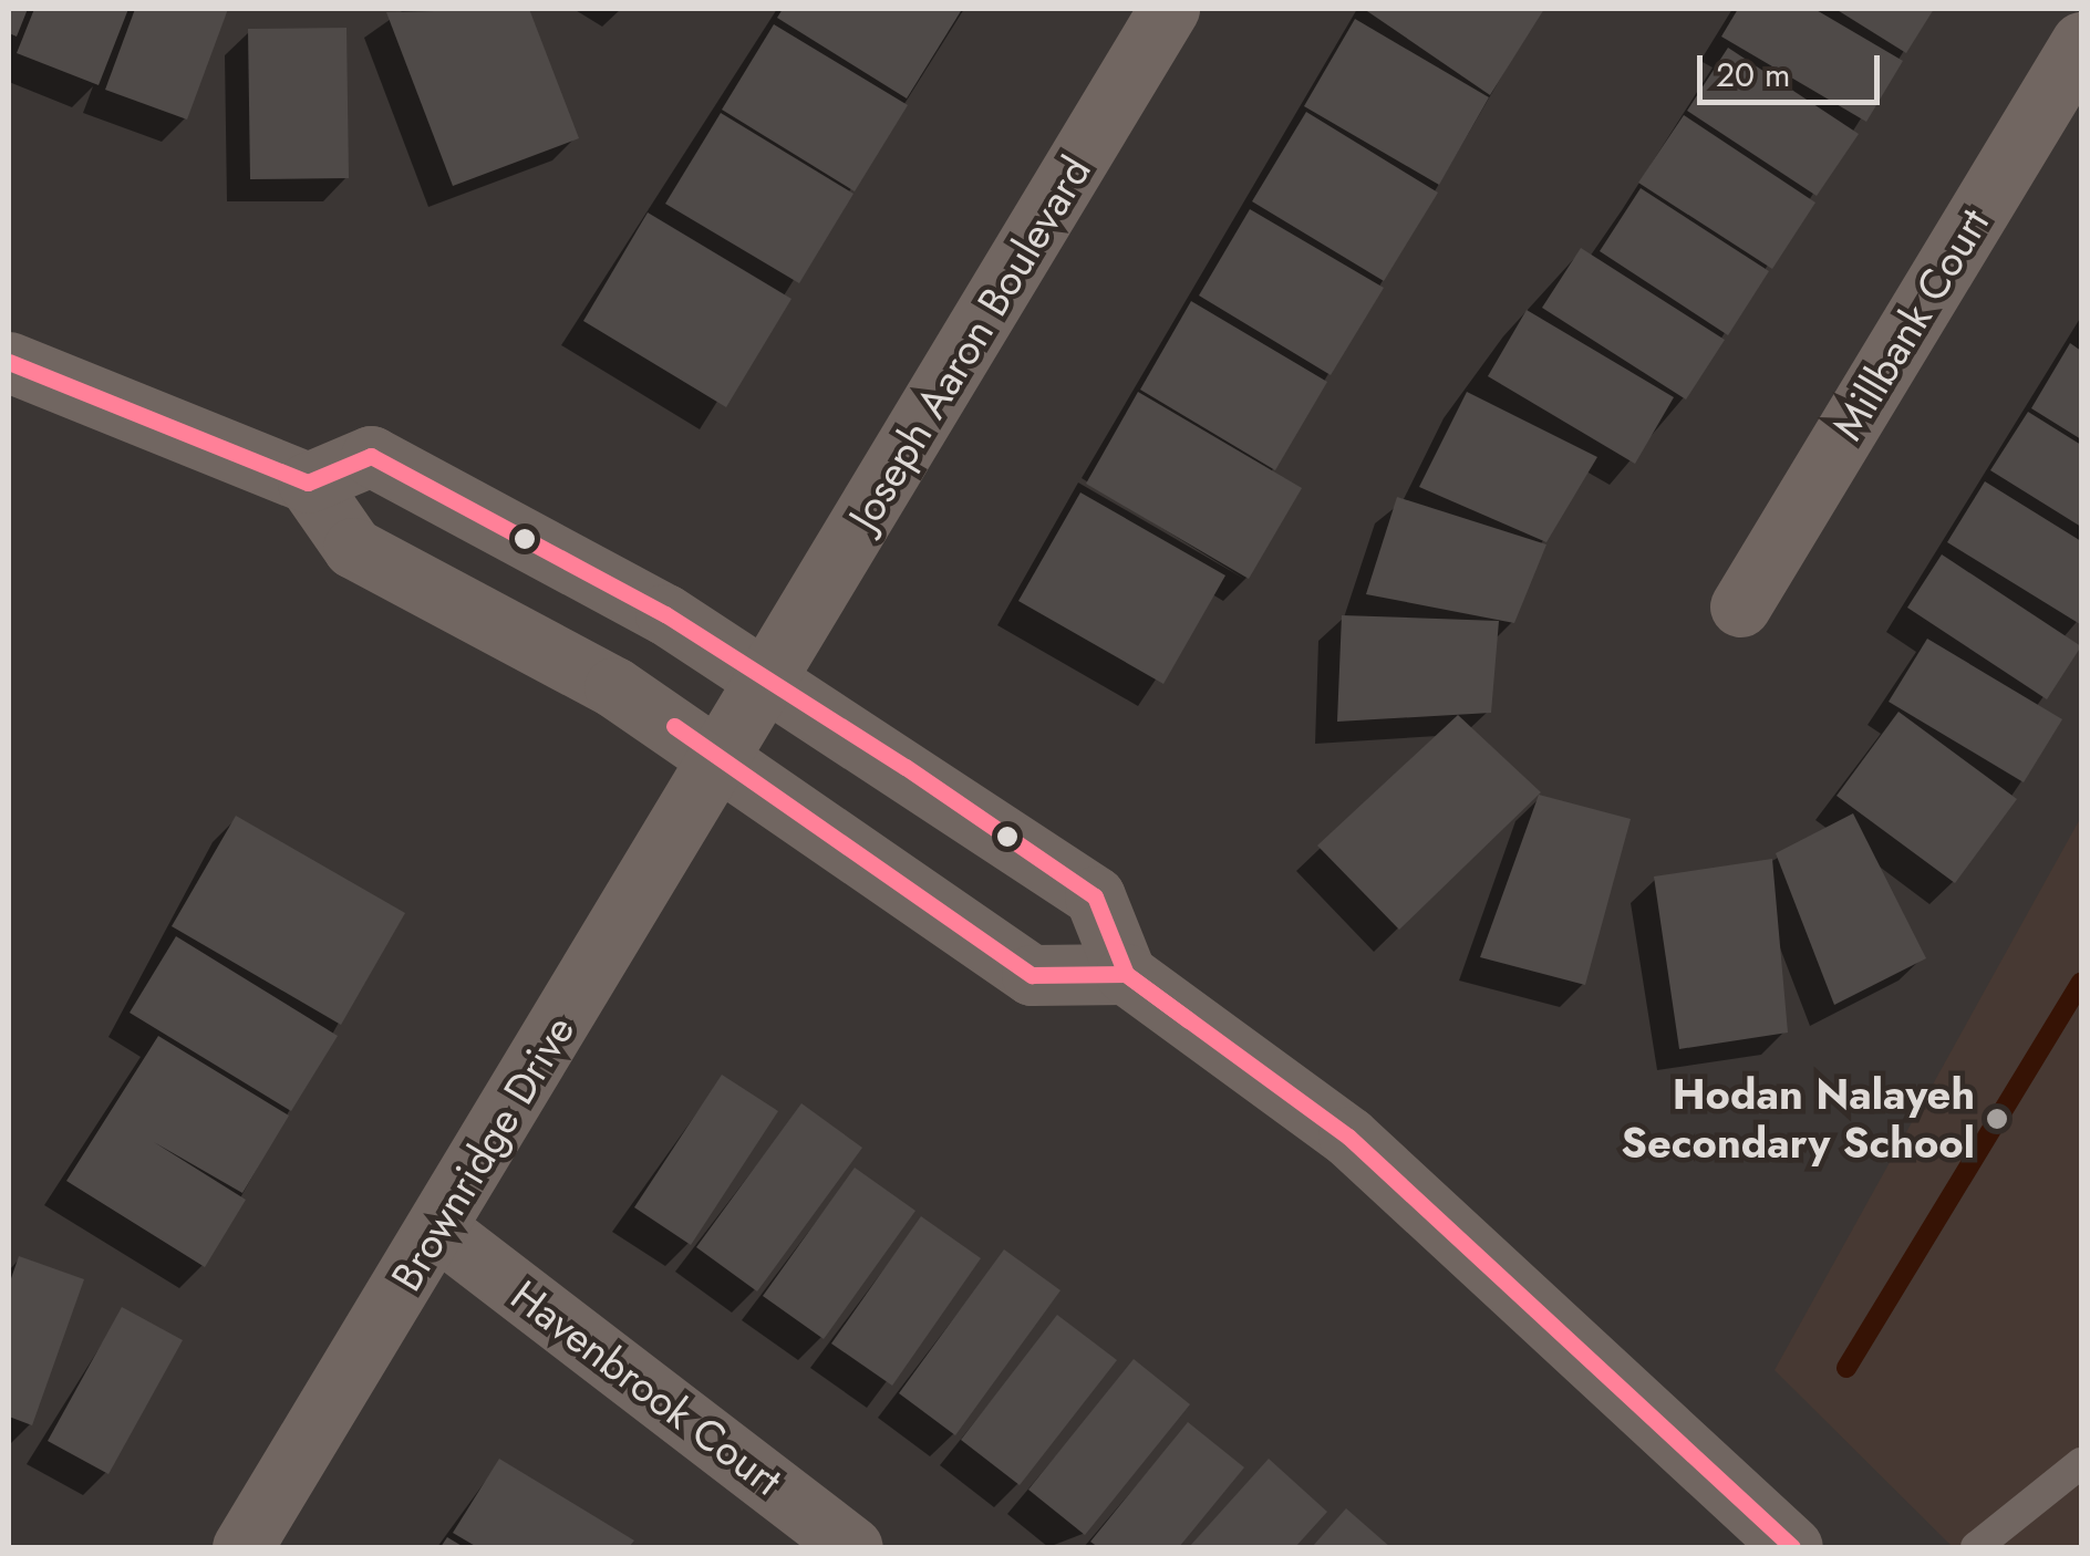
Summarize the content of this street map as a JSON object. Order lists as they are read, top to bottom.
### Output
{
  "streets": {
    "street": [
      "Millbank Court",
      "Joseph Aaron Boulevard",
      "Brownridge Drive",
      "Havenbrook Court"
    ]
  },
  "crossings": [
    ["Joseph Aaron Boulevard", "Brownridge Drive"],
    ["Brownridge Drive", "Havenbrook Court"]
  ],
  "places": ["Hodan Nalayeh Secondary School"],
  "scale_bar": "20 m"
}
